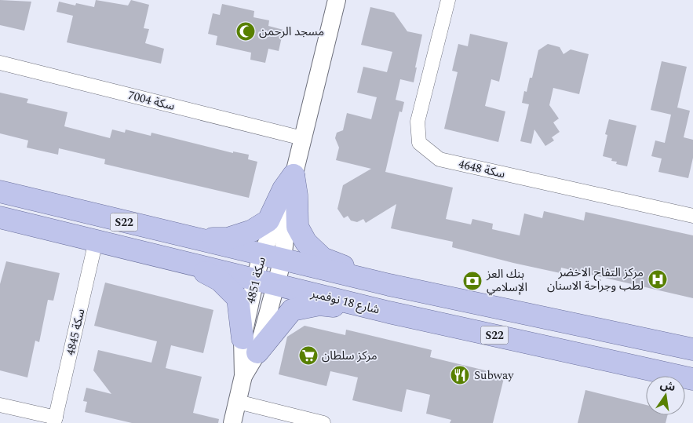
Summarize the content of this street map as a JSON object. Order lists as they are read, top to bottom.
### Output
{
  "streets": {
    "main road": ["S22", "شارع 18 نوفمبر"],
    "street": [
      "سكة 7004",
      "سكة 4648",
      "سكة 4851",
      "سكة 4845"
    ]
  },
  "crossings": [
    ["سكة 7004", "سكة 4851"],
    ["S22", "سكة 4851"],
    ["سكة 4851", "شارع 18 نوفمبر"],
    ["شارع 18 نوفمبر", "سكة 4845"]
  ],
  "places": {
    "mosque": ["مسجد الرحمن"],
    "hospital": ["مركز التفاح الاخضر لطب وجراحة الاسنان"],
    "bank": ["بنك العز الإسلامي"],
    "supermarket": ["مركز سلطان"],
    "restaurant": ["Subway"]
  },
  "north": "top"
}
